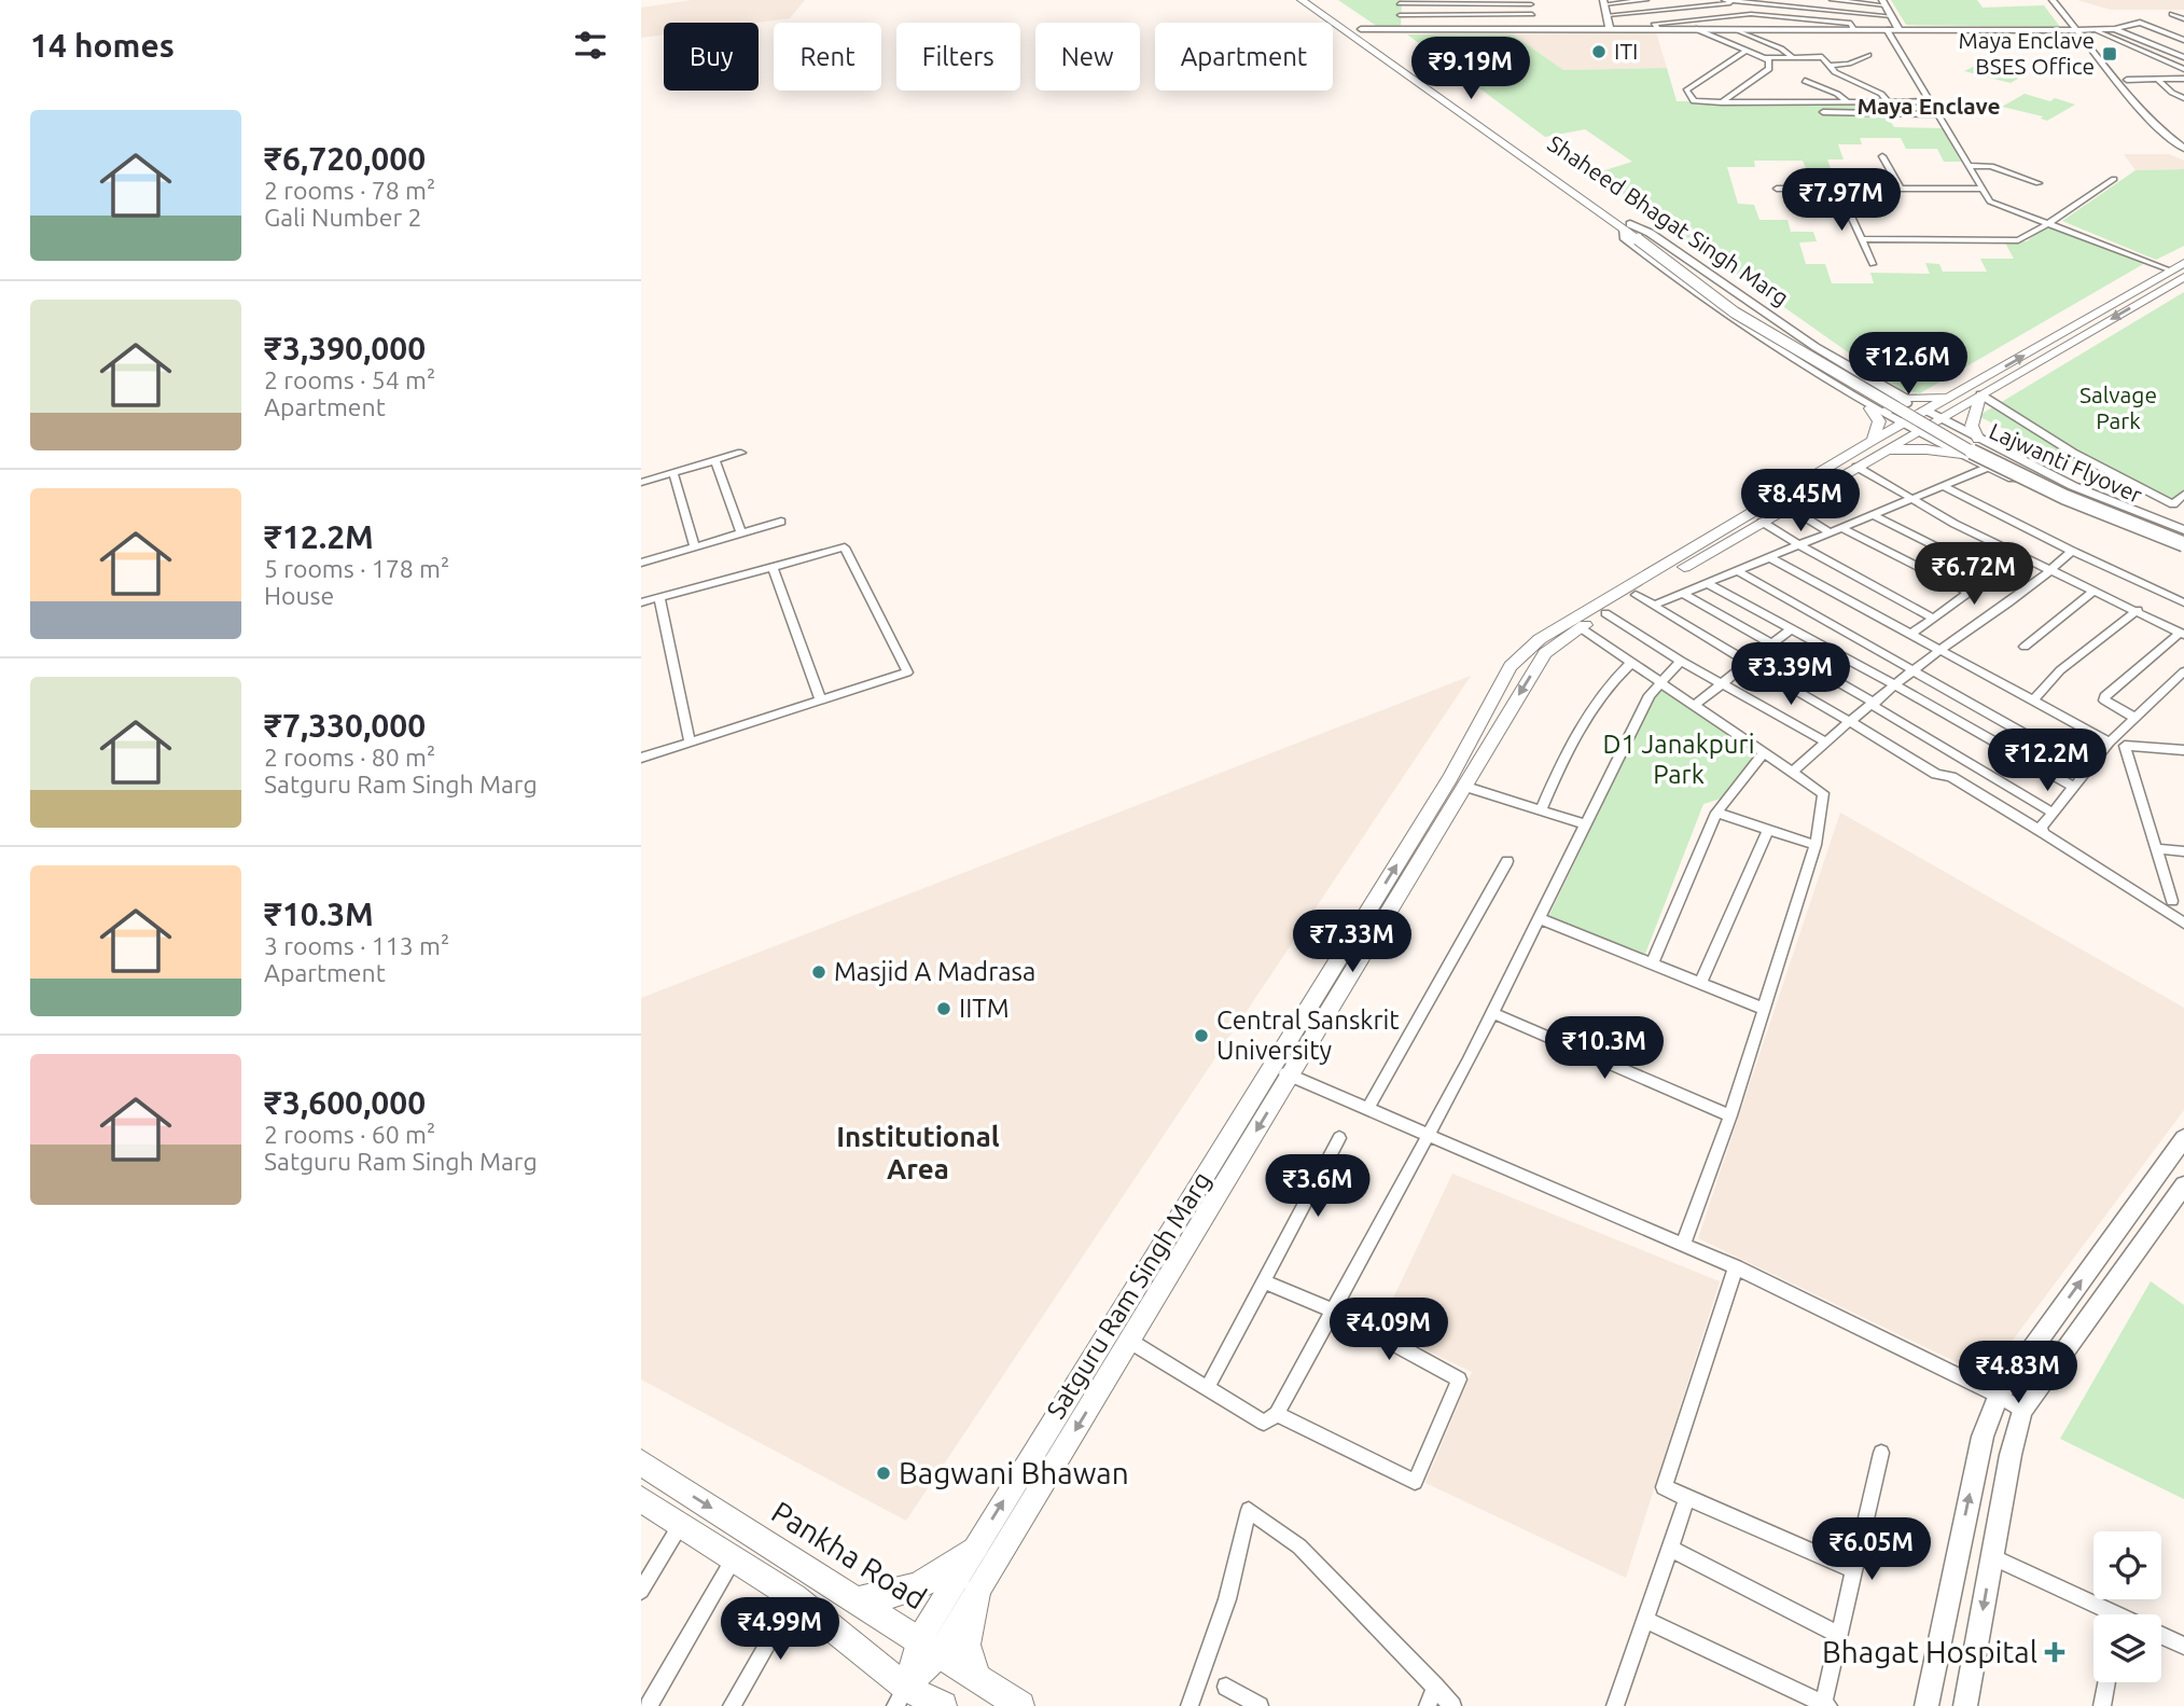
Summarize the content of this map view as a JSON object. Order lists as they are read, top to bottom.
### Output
{
  "streets": {
    "main road": [
      "Shaheed Bhagat Singh Marg",
      "Lajwanti Flyover",
      "Satguru Ram Singh Marg",
      "Pankha Road"
    ]
  },
  "crossings": [
    ["Shaheed Bhagat Singh Marg", "Satguru Ram Singh Marg"],
    ["Satguru Ram Singh Marg", "Pankha Road"]
  ],
  "districts": ["Maya Enclave", "Institutional Area"],
  "parks": ["Salvage Park", "D1 Janakpuri Park"],
  "places": {
    "other": [
      "ITI",
      "Masjid A Madrasa",
      "IITM",
      "Central Sanskrit University",
      "Bagwani Bhawan"
    ],
    "transit": ["Maya Enclave BSES Office"],
    "health": ["Bhagat Hospital"]
  },
  "page": {
    "heading": "14 homes",
    "chip": [
      "Buy",
      "Rent",
      "Filters",
      "New",
      "Apartment"
    ],
    "price": [
      "₹9.19M",
      "₹7.97M",
      "₹12.6M",
      "₹8.45M",
      "₹6.72M",
      "₹3.39M",
      "₹12.2M",
      "₹7.33M",
      "₹10.3M",
      "₹3.6M",
      "₹4.09M",
      "₹4.83M",
      "₹6.05M",
      "₹4.99M"
    ],
    "list": [
      {
        "name": "₹6,720,000",
        "note": "2 rooms · 78 m² · Gali Number 2"
      },
      {
        "name": "₹3,390,000",
        "note": "2 rooms · 54 m² · Apartment"
      },
      {
        "name": "₹12.2M",
        "note": "5 rooms · 178 m² · House"
      },
      {
        "name": "₹7,330,000",
        "note": "2 rooms · 80 m² · Satguru Ram Singh Marg"
      },
      {
        "name": "₹10.3M",
        "note": "3 rooms · 113 m² · Apartment"
      },
      {
        "name": "₹3,600,000",
        "note": "2 rooms · 60 m² · Satguru Ram Singh Marg"
      }
    ]
  }
}
